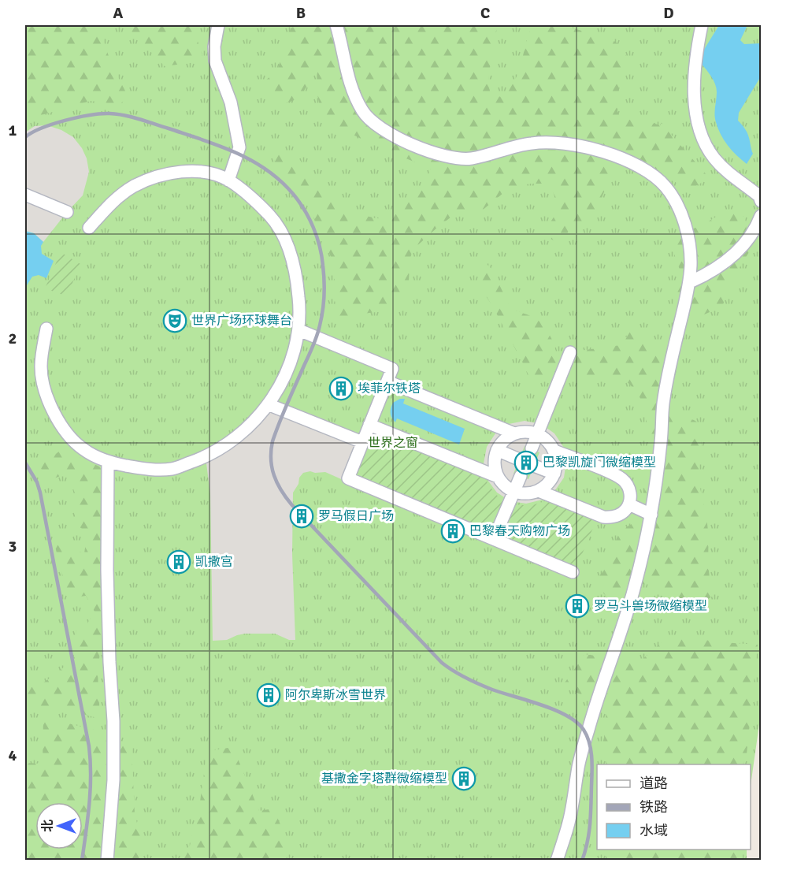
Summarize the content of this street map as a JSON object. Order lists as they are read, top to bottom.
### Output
{
  "parks": ["世界之窗"],
  "places": {
    "theatre": ["世界广场环球舞台"],
    "building": [
      "埃菲尔铁塔",
      "巴黎凯旋门微缩模型",
      "罗马假日广场",
      "巴黎春天购物广场",
      "凯撒宫",
      "罗马斗兽场微缩模型",
      "阿尔卑斯冰雪世界",
      "基撒金字塔群微缩模型"
    ]
  },
  "legend": ["道路", "铁路", "水域"],
  "north": "left",
  "grid": {
    "columns": [
      "A",
      "B",
      "C",
      "D"
    ],
    "rows": [
      "1",
      "2",
      "3",
      "4"
    ]
  }
}
